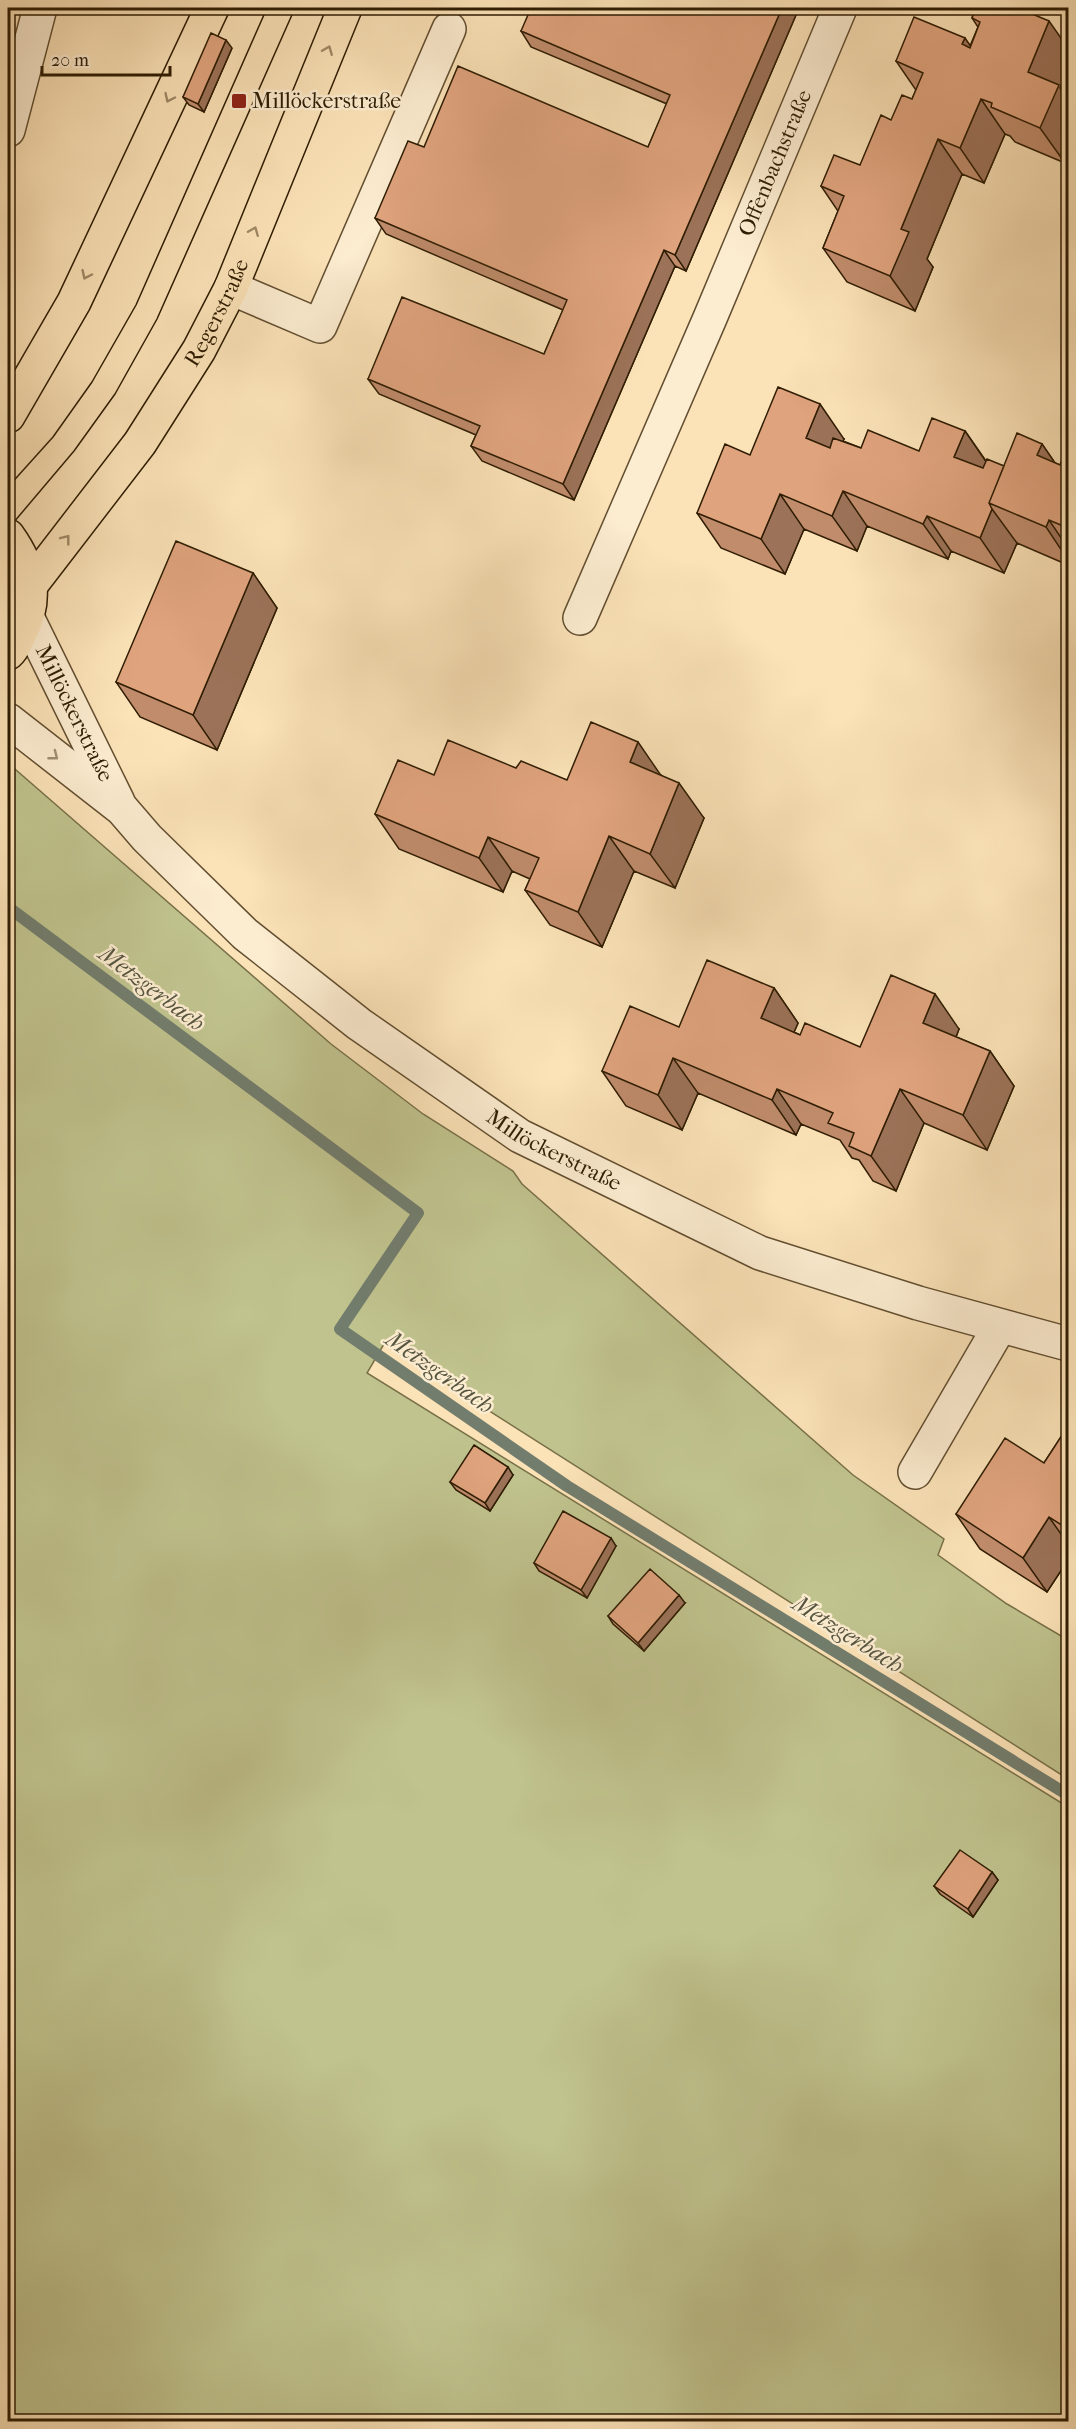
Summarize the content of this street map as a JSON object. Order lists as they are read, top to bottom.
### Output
{
  "streets": {
    "main road": ["Regerstraße"],
    "street": ["Offenbachstraße", "Millöckerstraße"]
  },
  "water": ["Metzgerbach"],
  "places": {
    "transit": ["Millöckerstraße"]
  },
  "scale_bar": "20 m"
}
